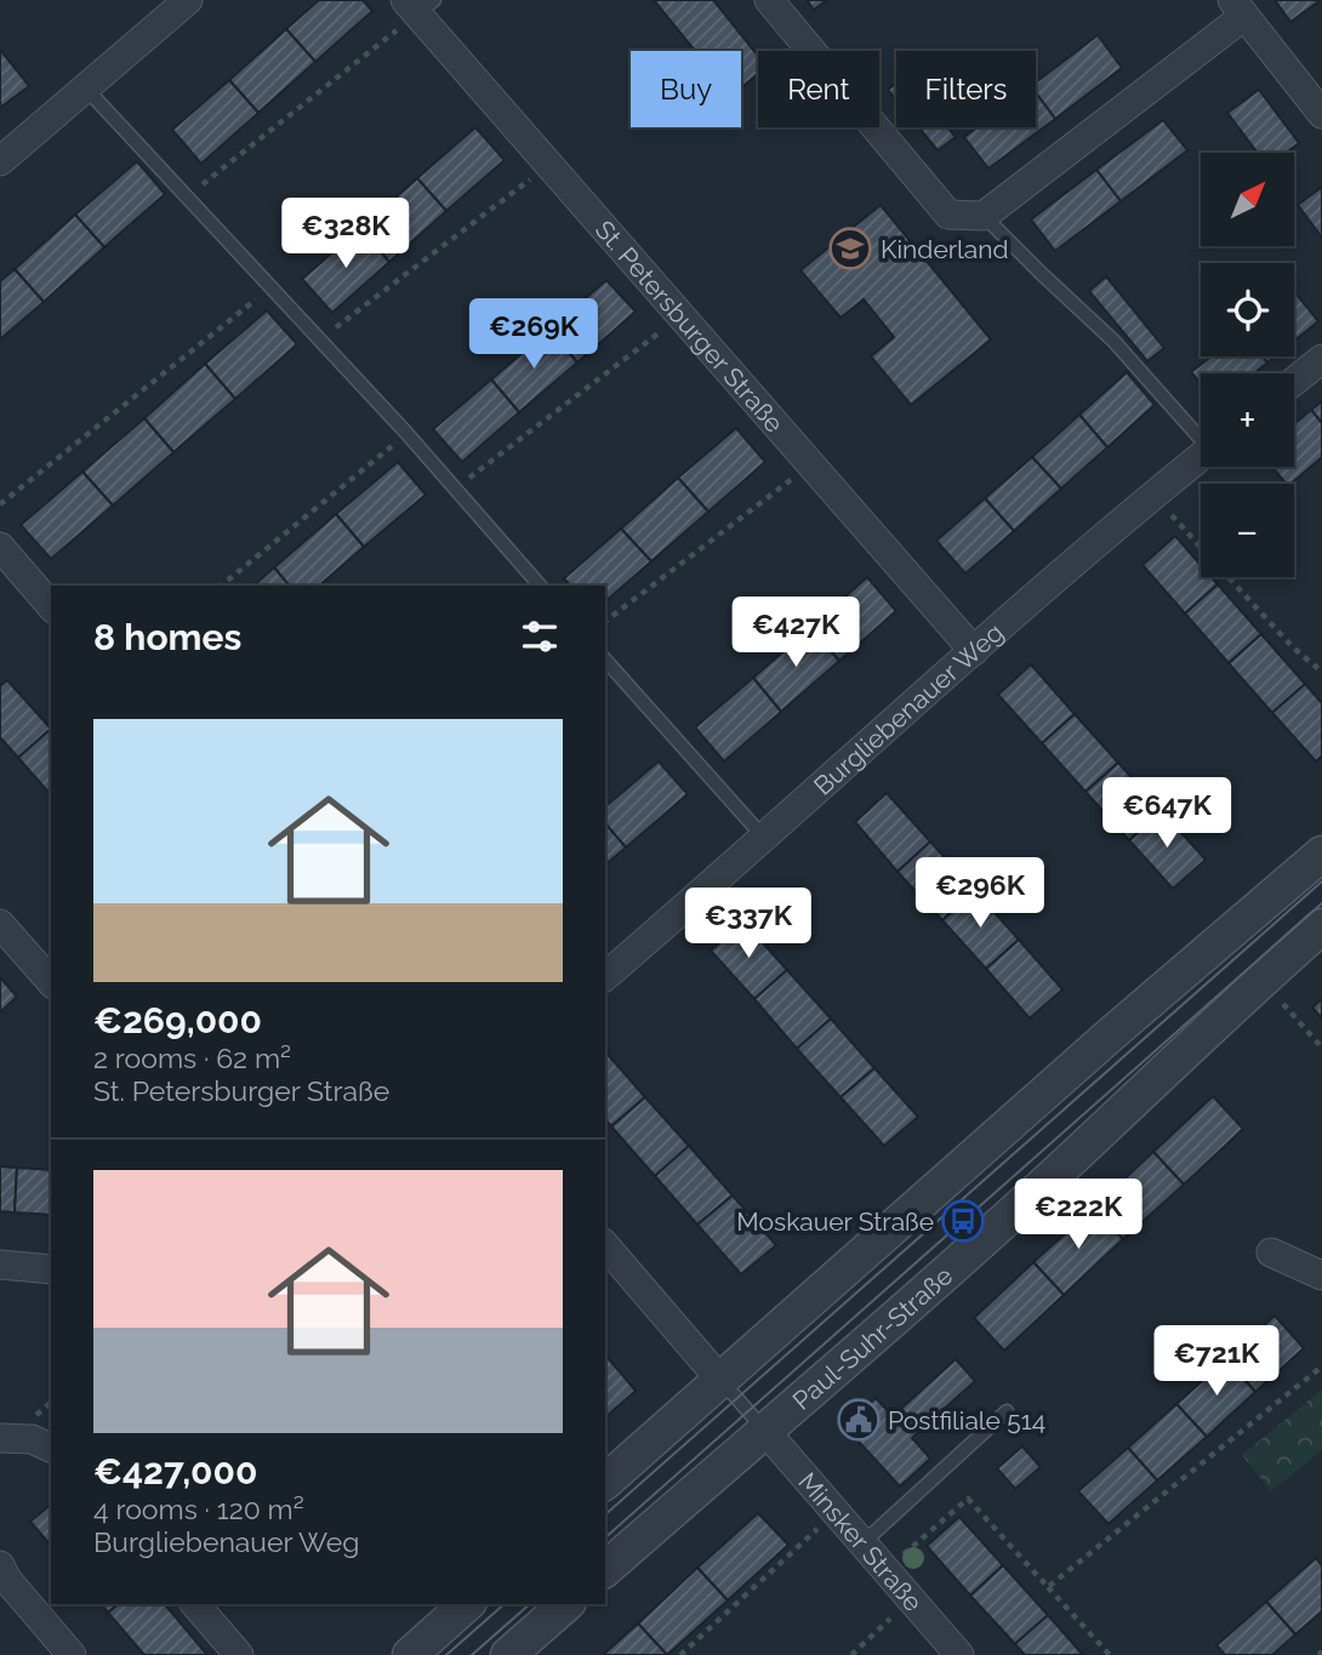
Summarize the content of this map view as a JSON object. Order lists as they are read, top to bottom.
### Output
{
  "streets": {
    "street": [
      "St. Petersburger Straße",
      "Burgliebenauer Weg",
      "Paul-Suhr-Straße",
      "Minsker Straße"
    ]
  },
  "crossings": [
    ["St. Petersburger Straße", "Burgliebenauer Weg"],
    ["Paul-Suhr-Straße", "Minsker Straße"]
  ],
  "places": {
    "school or university": ["Kinderland"],
    "bus stop": ["Moskauer Straße"],
    "public building": ["Postfiliale 514"]
  },
  "north": "top right",
  "page": {
    "chip": ["Buy", "Rent", "Filters"],
    "map_buttons": ["+", "−"],
    "price": [
      "€328K",
      "€269K",
      "€427K",
      "€647K",
      "€296K",
      "€337K",
      "€222K",
      "€721K"
    ],
    "heading": "8 homes",
    "list": [
      {
        "name": "€269,000",
        "note": "2 rooms · 62 m² · St. Petersburger Straße"
      },
      {
        "name": "€427,000",
        "note": "4 rooms · 120 m² · Burgliebenauer Weg"
      }
    ]
  }
}
